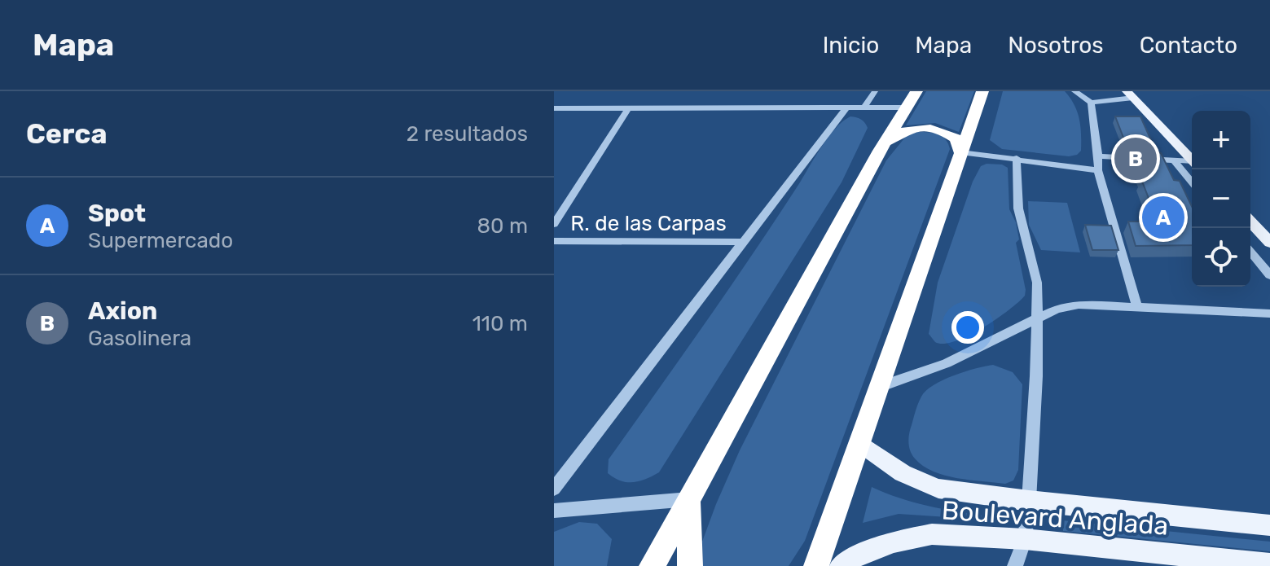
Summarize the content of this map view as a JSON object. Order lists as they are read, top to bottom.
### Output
{
  "streets": {
    "main road": ["Boulevard Anglada"],
    "street": ["R. de las Carpas"]
  },
  "page": {
    "header": "Mapa",
    "nav": [
      "Inicio",
      "Mapa",
      "Nosotros",
      "Contacto"
    ],
    "heading": ["Cerca", "2 resultados"],
    "map_buttons": ["+", "−"],
    "pins": ["B", "A"],
    "list": [
      {
        "mark": "A",
        "name": "Spot",
        "note": "Supermercado",
        "value": "80 m"
      },
      {
        "mark": "B",
        "name": "Axion",
        "note": "Gasolinera",
        "value": "110 m"
      }
    ]
  }
}
